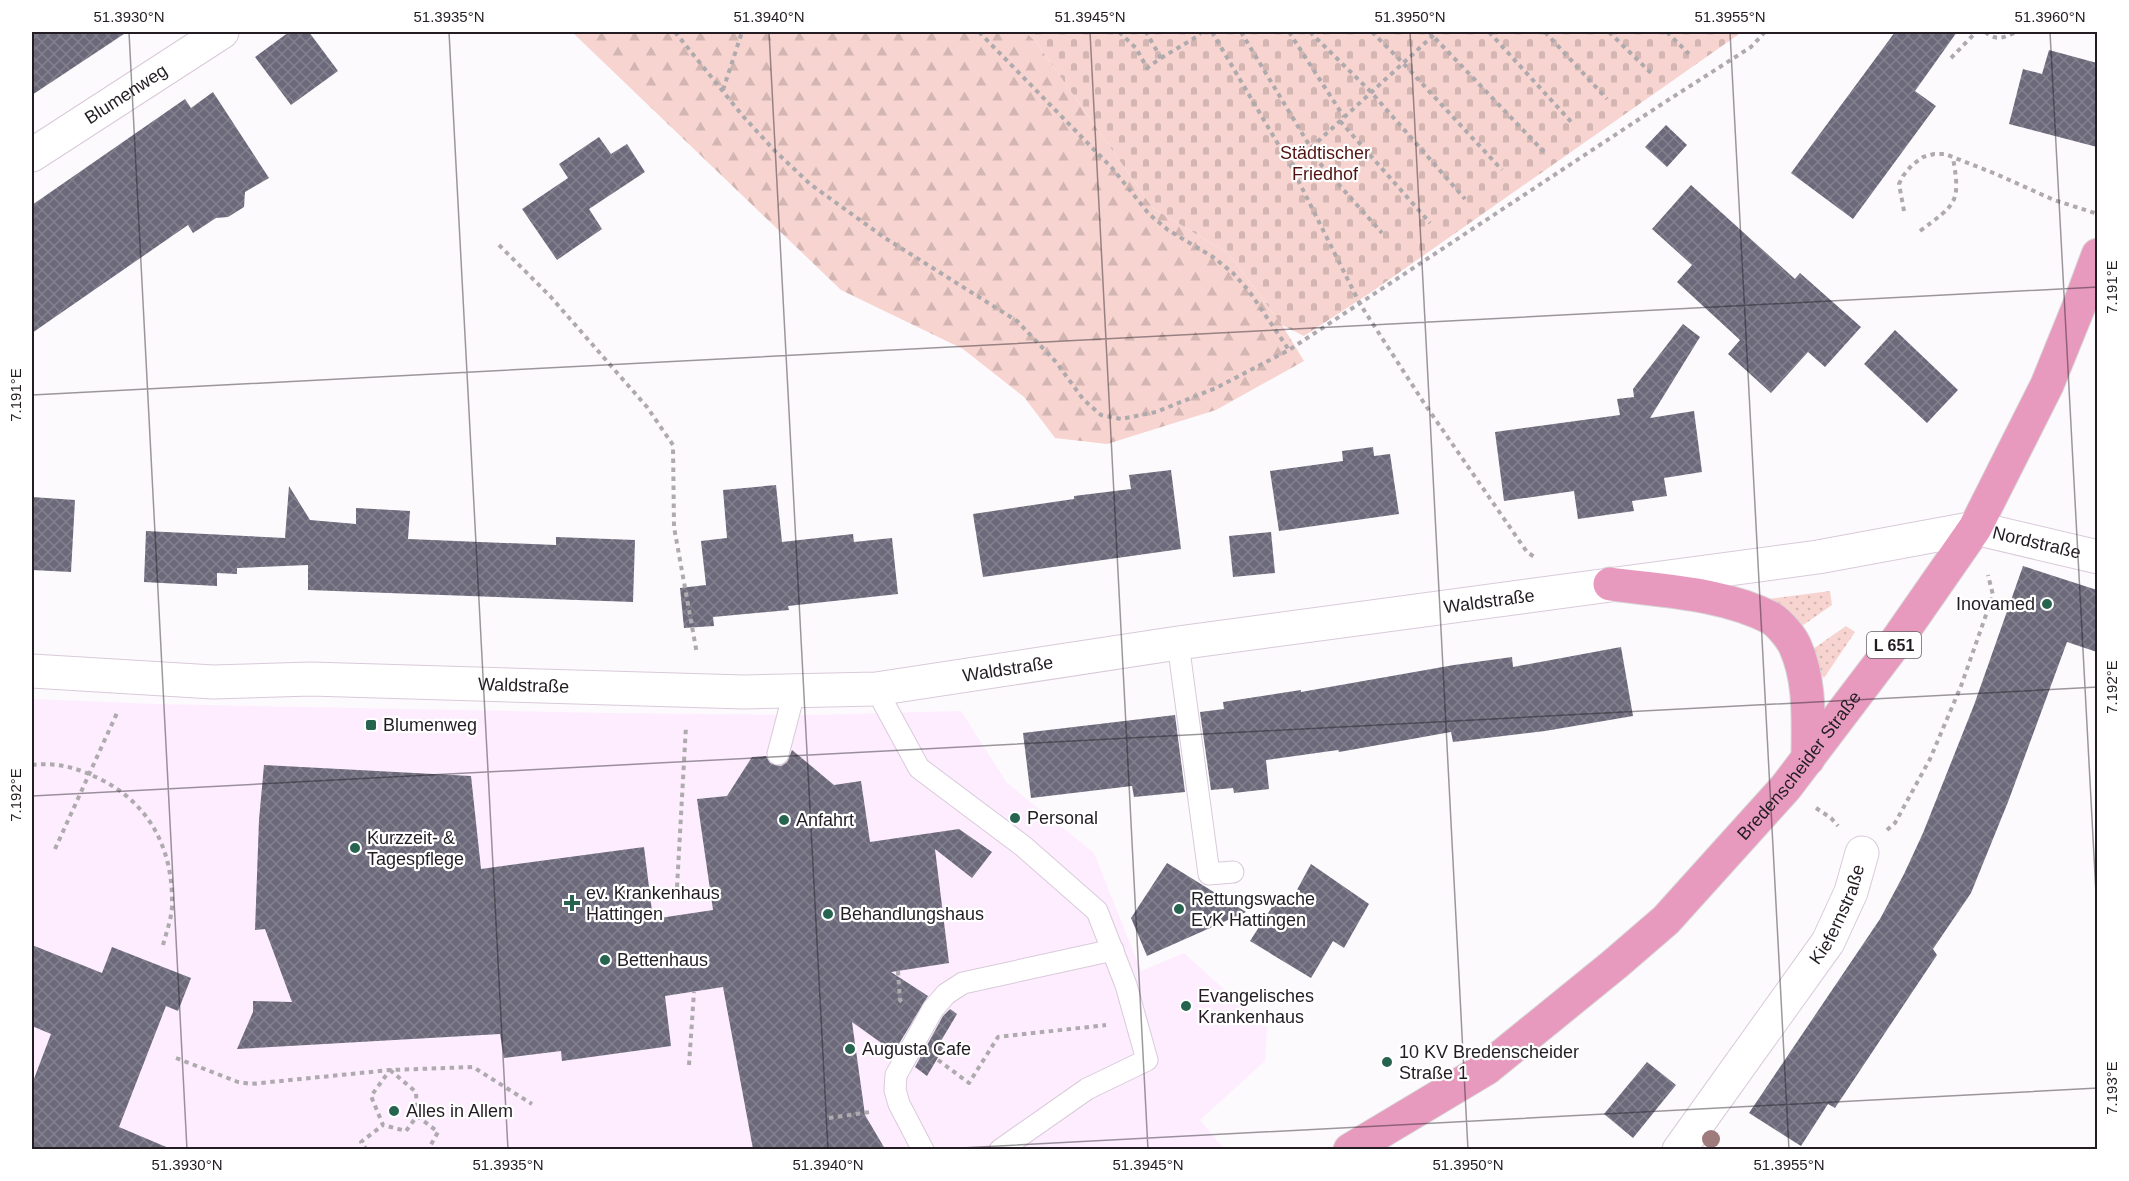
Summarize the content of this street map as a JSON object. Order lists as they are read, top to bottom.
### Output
{
  "streets": {
    "main road": ["L 651", "Bredenscheider Straße"],
    "street": [
      "Blumenweg",
      "Nordstraße",
      "Waldstraße",
      "Kiefernstraße"
    ]
  },
  "crossings": [
    ["Nordstraße", "Waldstraße"],
    ["Nordstraße", "Bredenscheider Straße"],
    ["Nordstraße", "Kiefernstraße"],
    ["Waldstraße", "Bredenscheider Straße"],
    ["Waldstraße", "Kiefernstraße"],
    ["Bredenscheider Straße", "Kiefernstraße"]
  ],
  "parks": ["Städtischer Friedhof"],
  "places": {
    "other": [
      "Inovamed",
      "Personal",
      "Anfahrt",
      "Kurzzeit- & Tagespflege",
      "Rettungswache EvK Hattingen",
      "Behandlungshaus",
      "Bettenhaus",
      "Evangelisches Krankenhaus",
      "Augusta Cafe",
      "10 KV Bredenscheider Straße 1",
      "Alles in Allem"
    ],
    "transit": ["Blumenweg"],
    "health": ["ev. Krankenhaus Hattingen"]
  },
  "coordinates": [
    "51.3930°N",
    "51.3935°N",
    "51.3940°N",
    "51.3945°N",
    "51.3950°N",
    "51.3955°N",
    "51.3960°N",
    "7.191°E",
    "7.192°E",
    "7.193°E"
  ]
}
